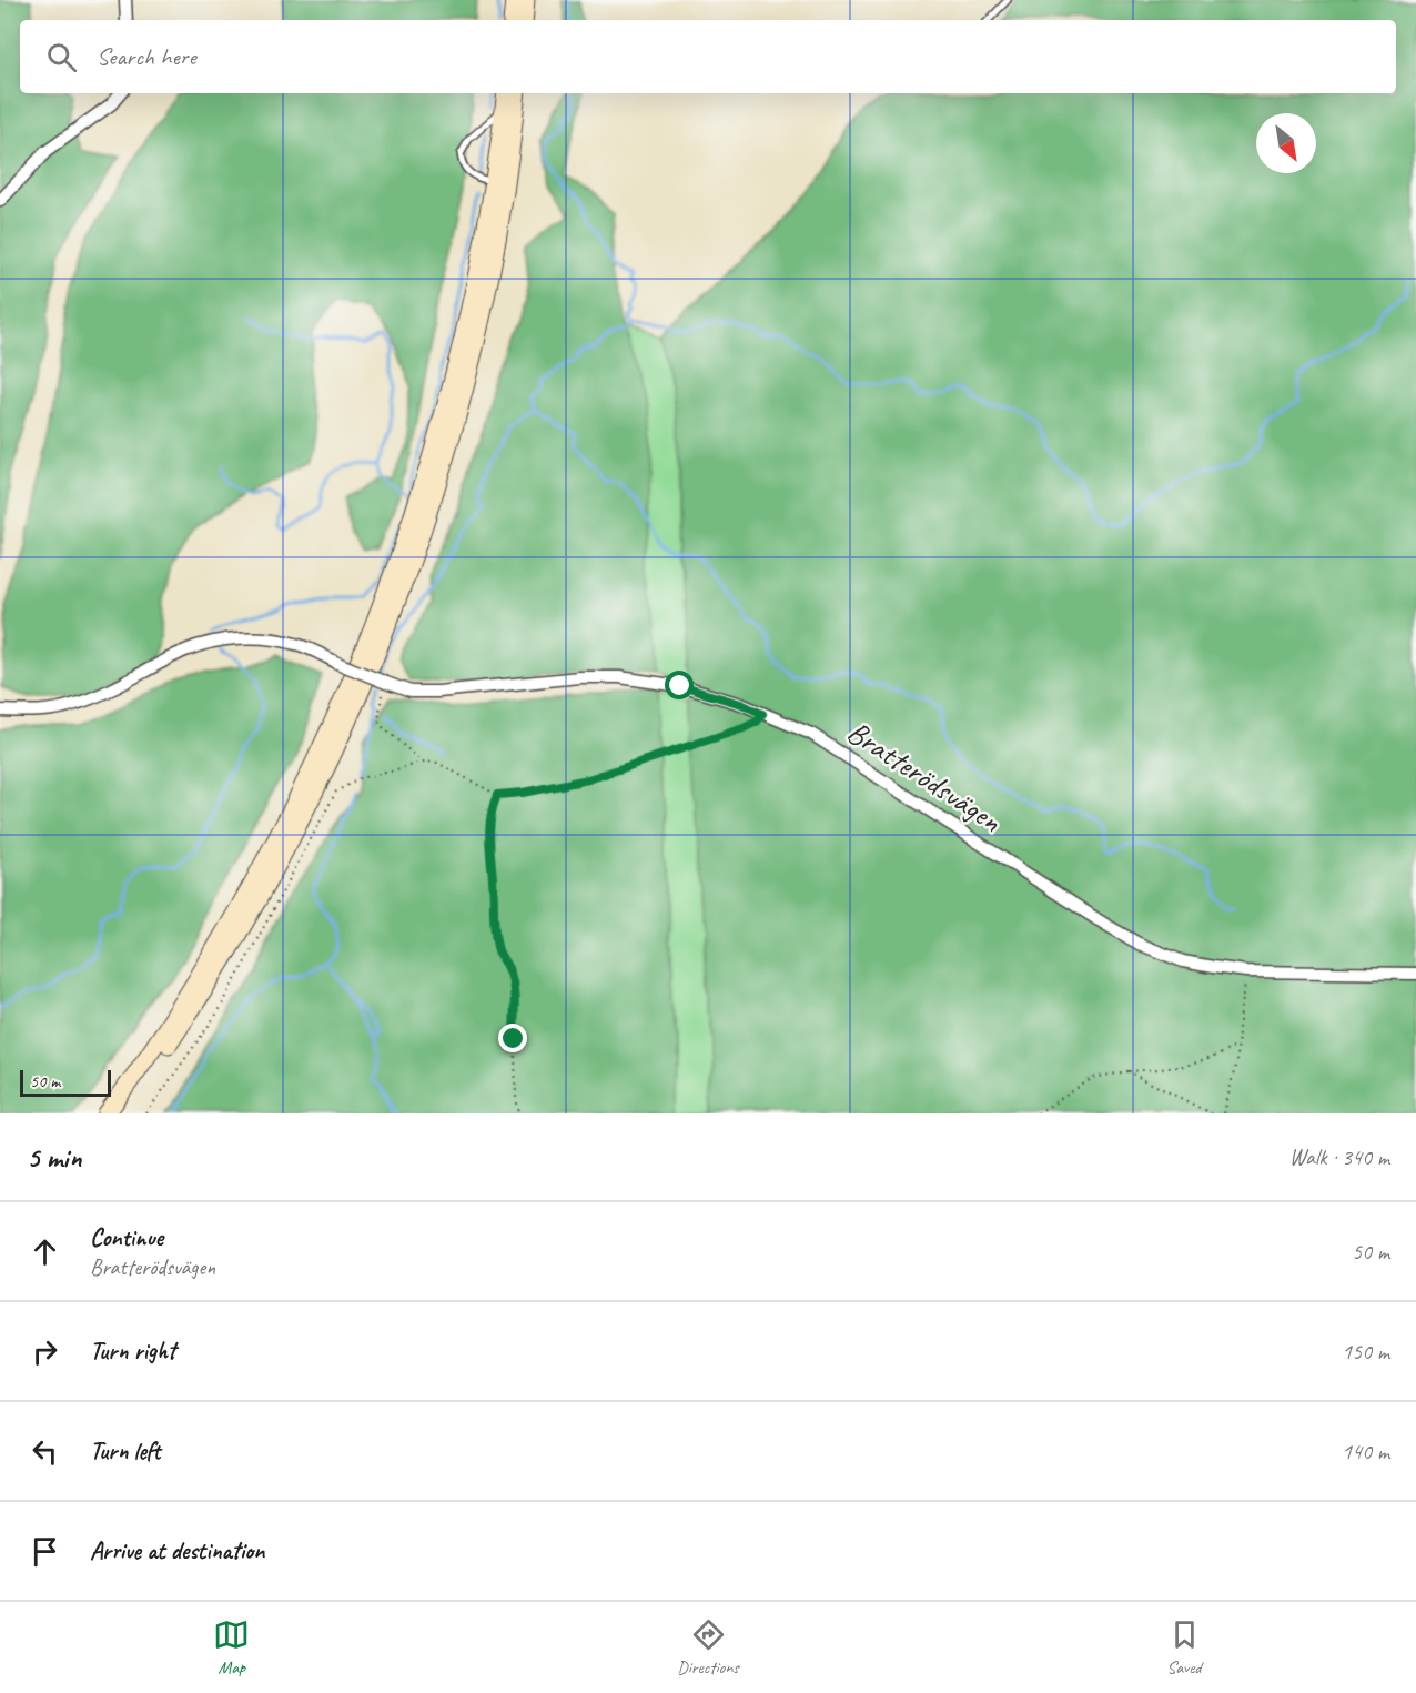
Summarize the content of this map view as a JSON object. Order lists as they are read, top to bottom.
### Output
{
  "streets": {
    "street": ["Bratterödsvägen"]
  },
  "scale_bar": "50 m",
  "north": "bottom right",
  "page": {
    "search": "Search here",
    "scale": "50 m",
    "heading": ["5 min", "Walk · 340 m"],
    "list": [
      ["Continue", "Bratterödsvägen", "50 m"],
      ["Turn right", "150 m"],
      ["Turn left", "140 m"],
      "Arrive at destination"
    ],
    "nav": ["Map", "Directions", "Saved"]
  }
}
